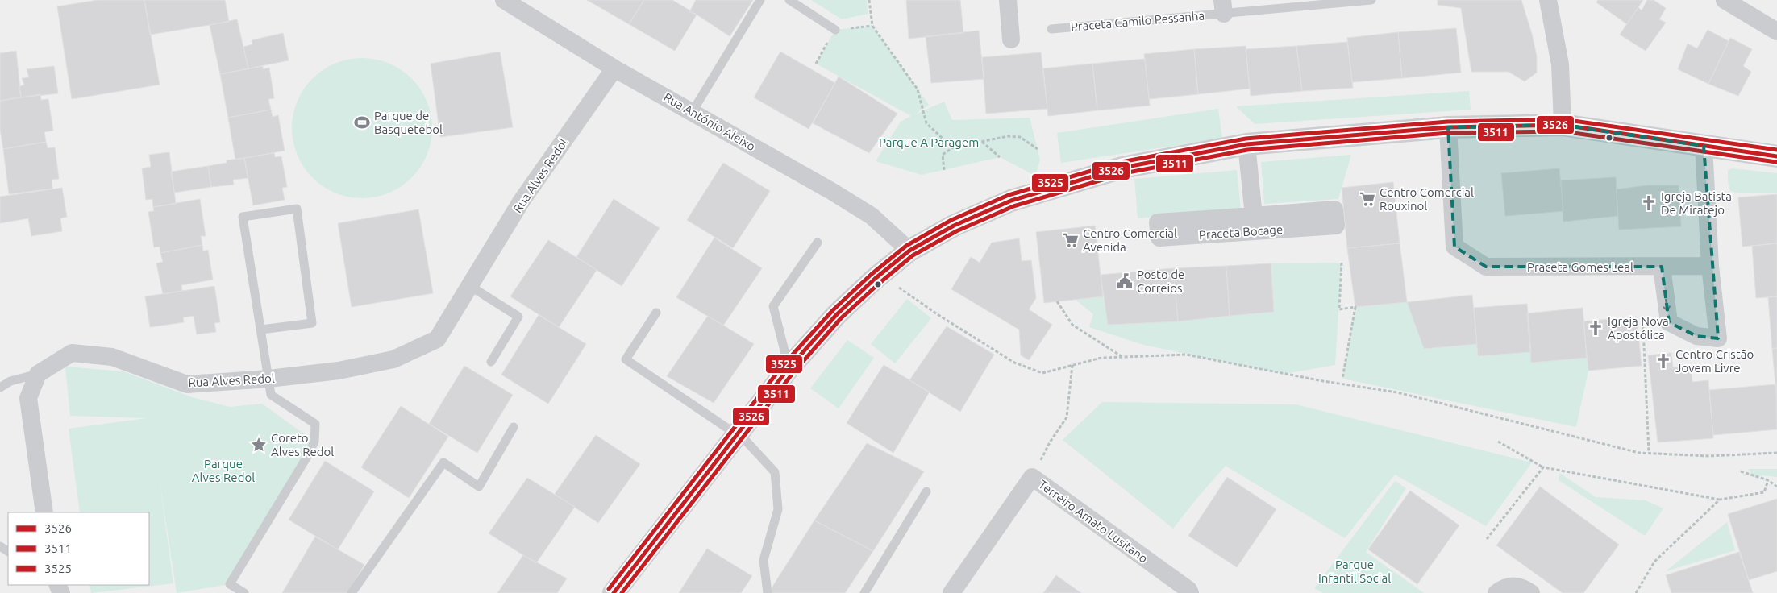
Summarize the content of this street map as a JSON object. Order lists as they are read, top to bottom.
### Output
{
  "streets": {
    "street": [
      "Rua António Aleixo",
      "Rua Alves Redol",
      "Praceta Bocage",
      "Praceta Gomes Leal",
      "Terreiro Amato Lusitano"
    ],
    "lane": ["Praceta Camilo Pessanha"]
  },
  "crossings": [
    ["Rua António Aleixo", "Rua Alves Redol"]
  ],
  "parks": ["Parque A Paragem", "Parque Alves Redol", "Parque Infantil Social"],
  "places": {
    "sports": ["Parque de Basquetebol"],
    "supermarket": ["Centro Comercial Rouxinol", "Centro Comercial Avenida"],
    "church": ["Igreja Batista De Miratejo", "Igreja Nova Apostólica", "Centro Cristão Jovem Livre"],
    "public building": ["Posto de Correios"],
    "place": ["Coreto Alves Redol"]
  },
  "lines": ["transit line 3525", "transit line 3526", "transit line 3511"],
  "legend": ["3526", "3511", "3525"]
}
